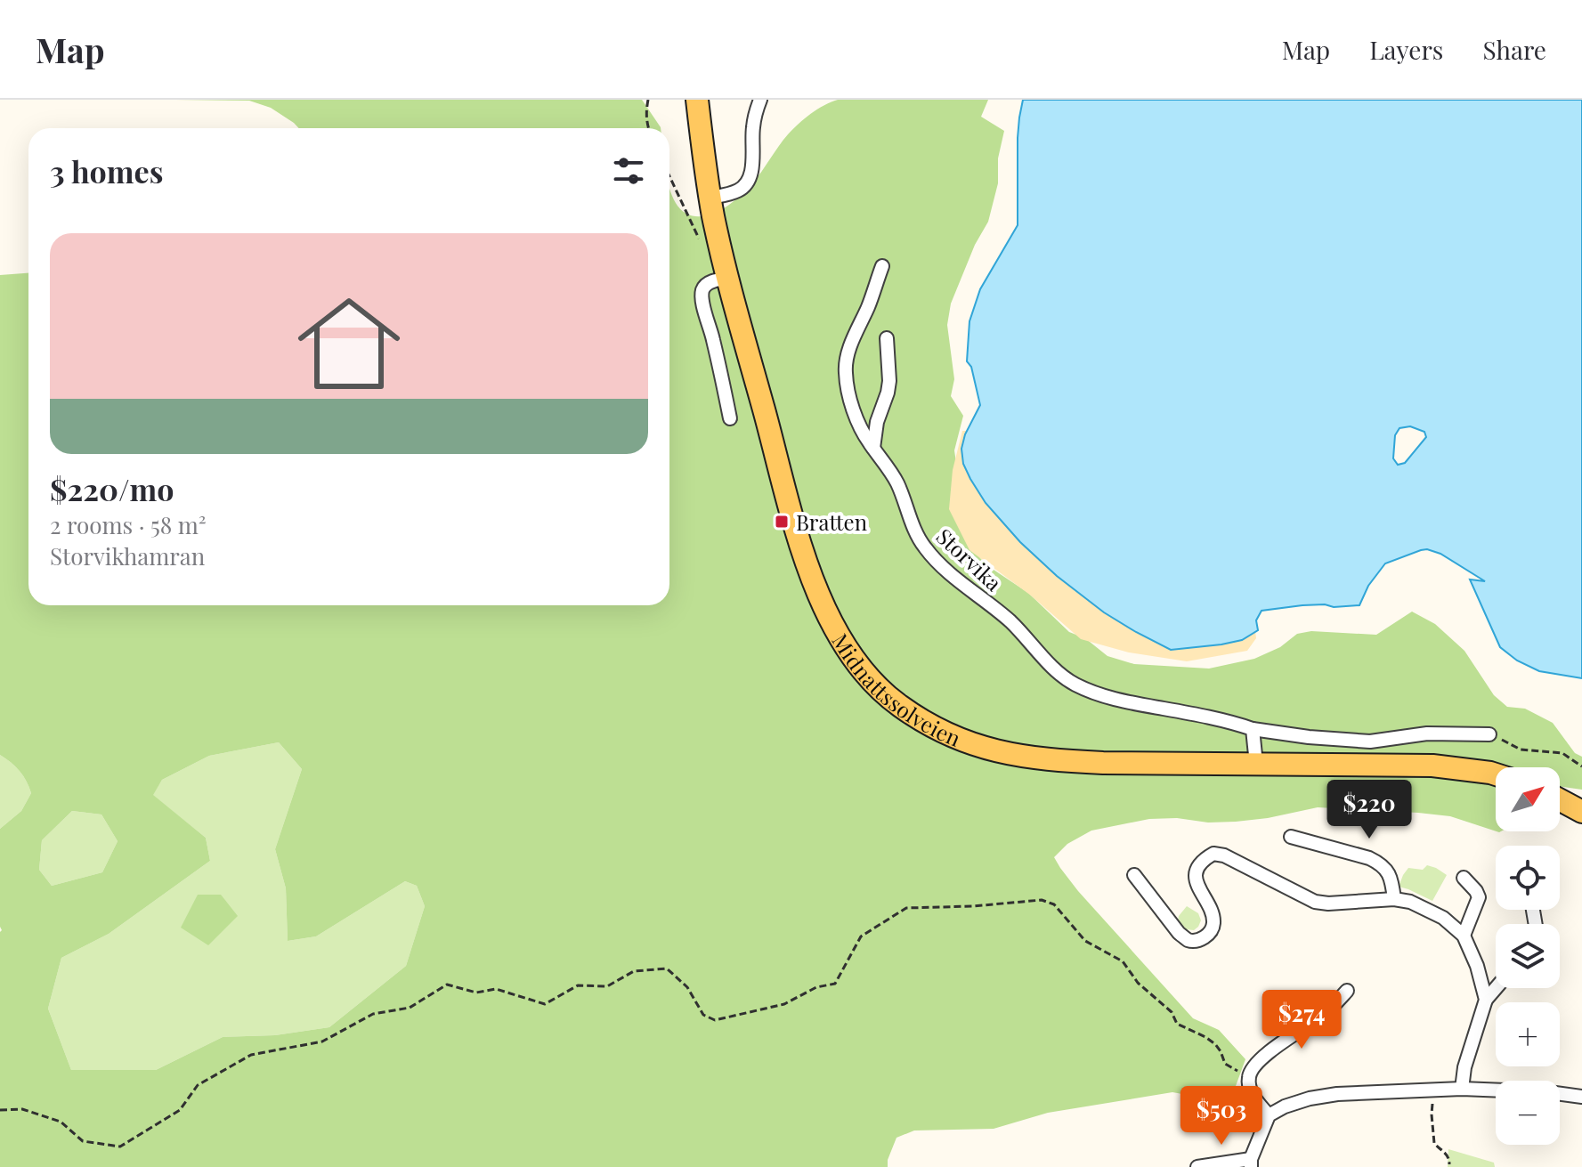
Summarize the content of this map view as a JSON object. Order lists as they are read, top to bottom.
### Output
{
  "streets": {
    "main road": ["Midnattssolveien"],
    "street": ["Storvika"]
  },
  "places": {
    "transit": ["Bratten"]
  },
  "north": "top right",
  "page": {
    "header": "Map",
    "nav": ["Map", "Layers", "Share"],
    "heading": "3 homes",
    "list": [
      {
        "name": "$220/mo",
        "note": "2 rooms · 58 m² · Storvikhamran"
      }
    ],
    "map_buttons": ["+", "−"],
    "price": ["$220", "$274", "$503"]
  }
}
